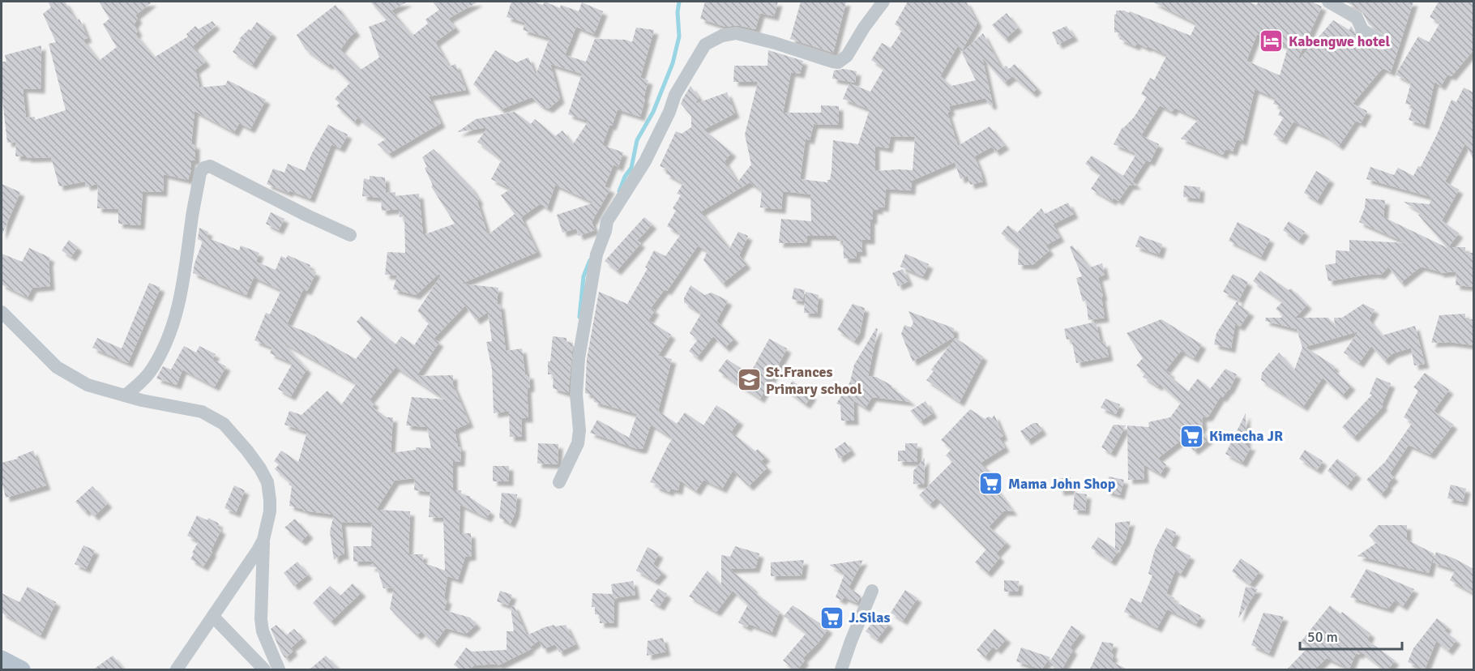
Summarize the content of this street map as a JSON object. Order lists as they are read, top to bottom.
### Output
{
  "places": {
    "hotel": ["Kabengwe hotel"],
    "school or university": ["St.Frances Primary school"],
    "supermarket": ["Kimecha JR", "Mama John Shop", "J.Silas"]
  },
  "scale_bar": "50 m"
}
